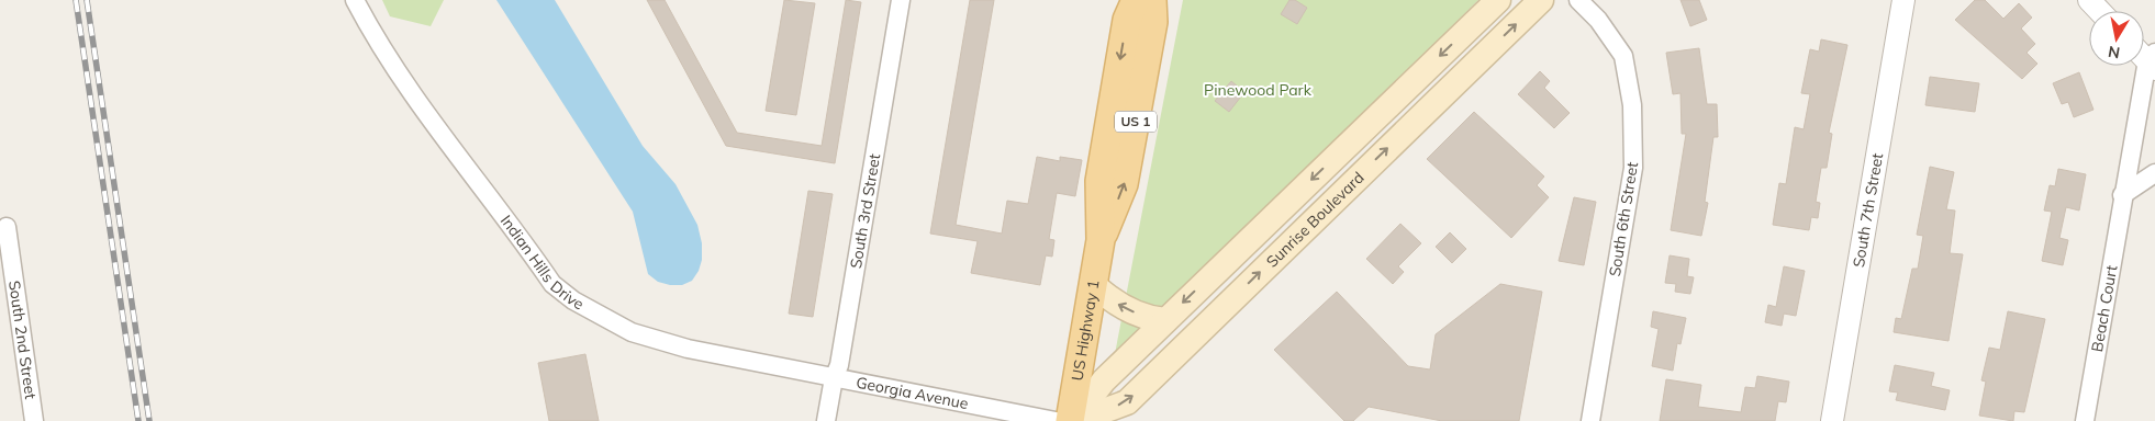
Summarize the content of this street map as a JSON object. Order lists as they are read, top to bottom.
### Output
{
  "streets": {
    "main road": ["US 1", "Sunrise Boulevard", "US Highway 1"],
    "street": [
      "South 3rd Street",
      "South 7th Street",
      "South 6th Street",
      "Indian Hills Drive",
      "Beach Court",
      "South 2nd Street",
      "Georgia Avenue"
    ]
  },
  "crossings": [
    ["South 3rd Street", "Indian Hills Drive"],
    ["South 3rd Street", "Georgia Avenue"],
    ["Sunrise Boulevard", "US Highway 1"],
    ["Indian Hills Drive", "Georgia Avenue"]
  ],
  "parks": ["Pinewood Park"],
  "north": "bottom"
}
